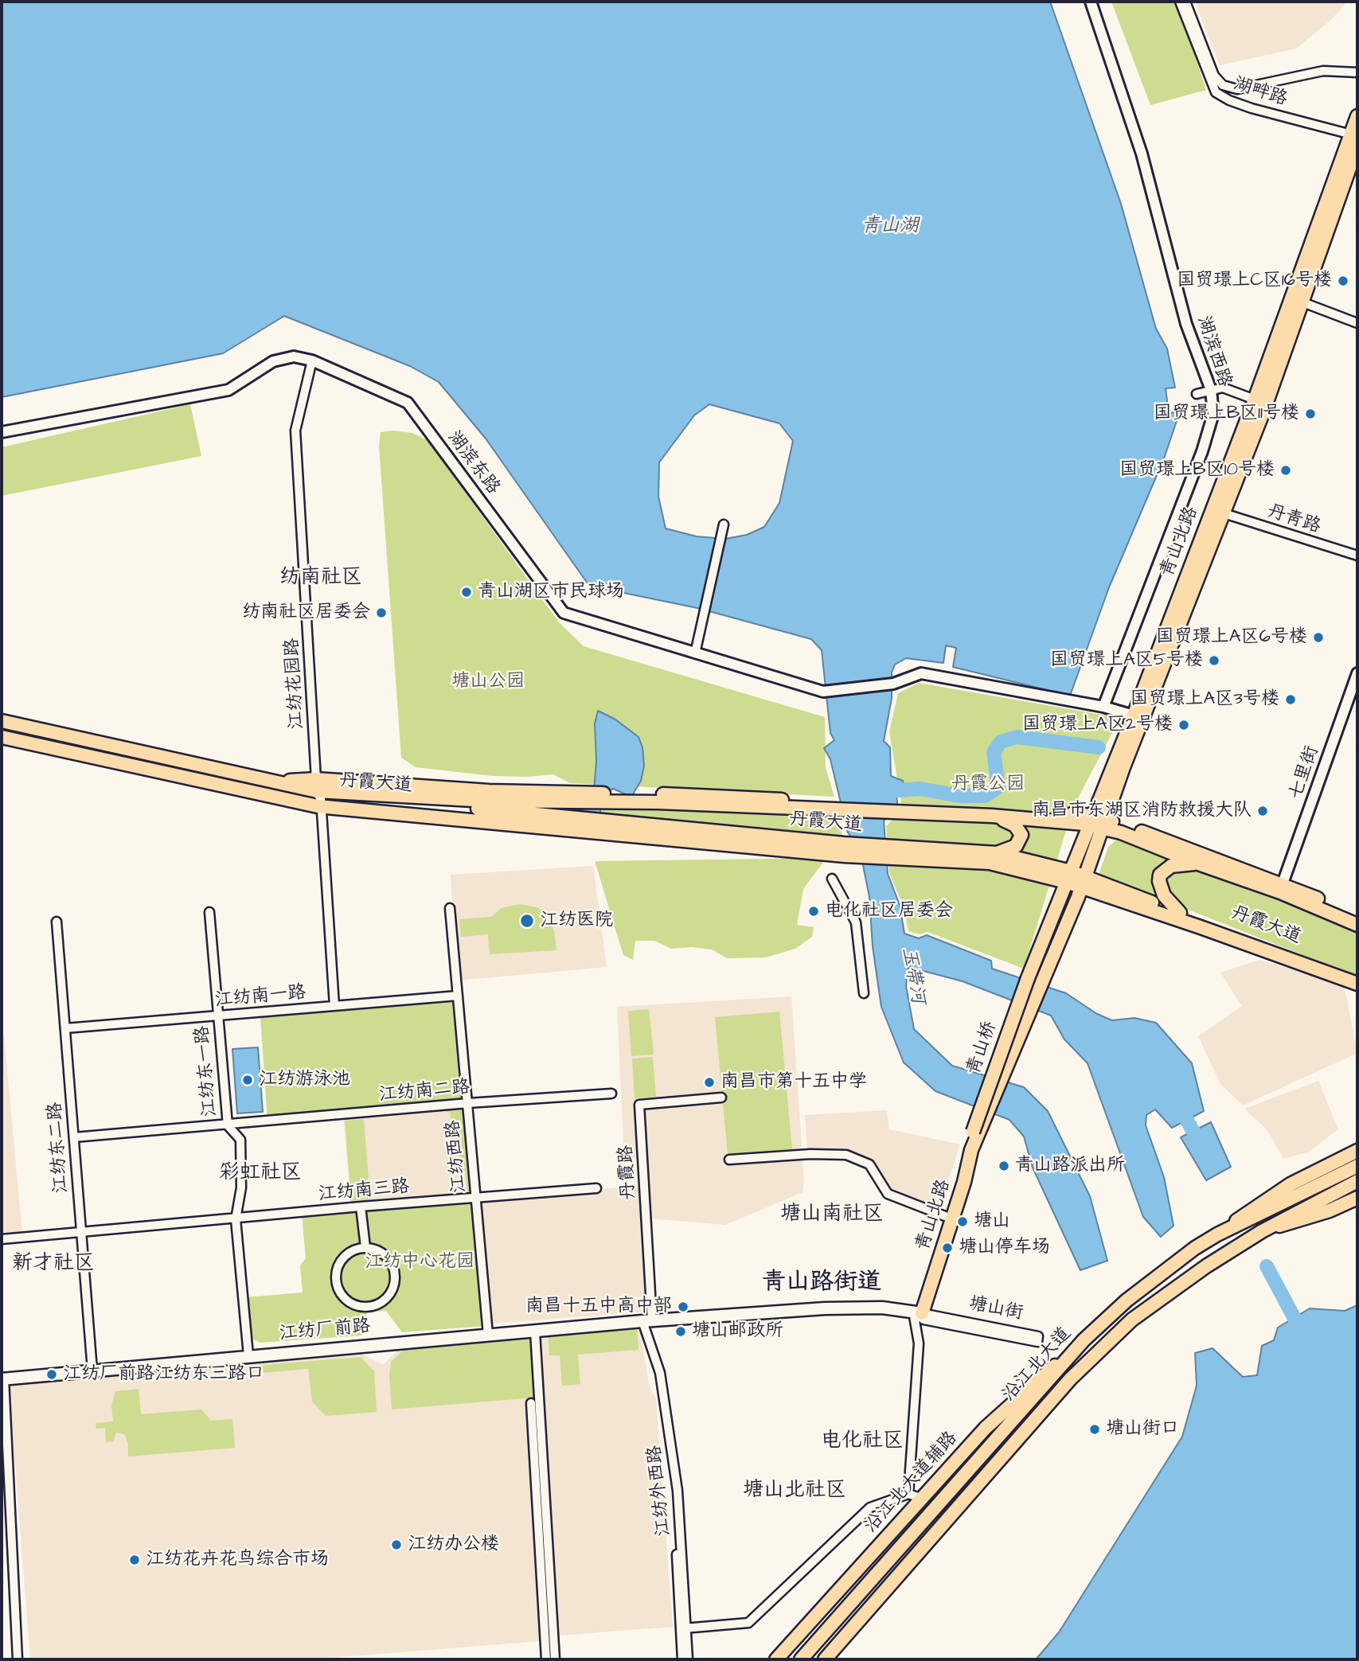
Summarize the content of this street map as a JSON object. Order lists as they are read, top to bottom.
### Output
{
  "streets": {
    "main road": [
      "青山北路",
      "丹霞大道",
      "青山桥",
      "塘山街",
      "江纺厂前路",
      "沿江北大道",
      "沿江北大道辅路"
    ],
    "street": [
      "湖畔路",
      "湖滨西路",
      "湖滨东路",
      "丹青路",
      "江纺花园路",
      "七里街",
      "江纺南一路",
      "江纺东一路",
      "江纺南二路",
      "江纺东二路",
      "江纺西路",
      "丹霞路",
      "江纺南三路",
      "江纺外西路"
    ]
  },
  "crossings": [
    ["湖畔路", "青山北路"],
    ["湖滨西路", "湖滨东路"],
    ["湖滨东路", "江纺花园路"],
    ["丹青路", "青山北路"],
    ["青山北路", "丹霞大道"],
    ["青山北路", "青山桥"],
    ["青山北路", "塘山街"],
    ["江纺花园路", "丹霞大道"],
    ["江纺花园路", "江纺南一路"],
    ["七里街", "丹霞大道"],
    ["江纺南一路", "江纺东一路"],
    ["江纺南一路", "江纺东二路"],
    ["江纺南一路", "江纺西路"],
    ["江纺东一路", "江纺南二路"],
    ["江纺东一路", "江纺南三路"],
    ["江纺东一路", "江纺厂前路"],
    ["江纺南二路", "江纺东二路"],
    ["江纺南二路", "江纺西路"],
    ["江纺东二路", "江纺南三路"],
    ["江纺东二路", "江纺厂前路"],
    ["江纺西路", "江纺南三路"],
    ["江纺西路", "江纺厂前路"],
    ["丹霞路", "塘山街"],
    ["丹霞路", "江纺厂前路"],
    ["丹霞路", "江纺外西路"],
    ["塘山街", "江纺厂前路"],
    ["塘山街", "江纺外西路"],
    ["江纺厂前路", "江纺外西路"],
    ["沿江北大道", "沿江北大道辅路"]
  ],
  "districts": [
    "纺南社区",
    "彩虹社区",
    "塘山南社区",
    "新才社区",
    "青山路街道",
    "电化社区",
    "塘山北社区"
  ],
  "water": ["青山湖", "玉带河"],
  "parks": ["塘山公园", "丹霞公园", "江纺中心花园"],
  "places": [
    "国贸璟上C区16号楼",
    "国贸璟上B区11号楼",
    "国贸璟上B区10号楼",
    "青山湖区市民球场",
    "纺南社区居委会",
    "国贸璟上A区6号楼",
    "国贸璟上A区5号楼",
    "国贸璟上A区3号楼",
    "国贸璟上A区2号楼",
    "南昌市东湖区消防救援大队",
    "电化社区居委会",
    "江纺医院",
    "江纺游泳池",
    "南昌市第十五中学",
    "青山路派出所",
    "塘山",
    "塘山停车场",
    "南昌十五中高中部",
    "塘山邮政所",
    "江纺厂前路江纺东三路口",
    "塘山街口",
    "江纺办公楼",
    "江纺花卉花鸟综合市场"
  ]
}
